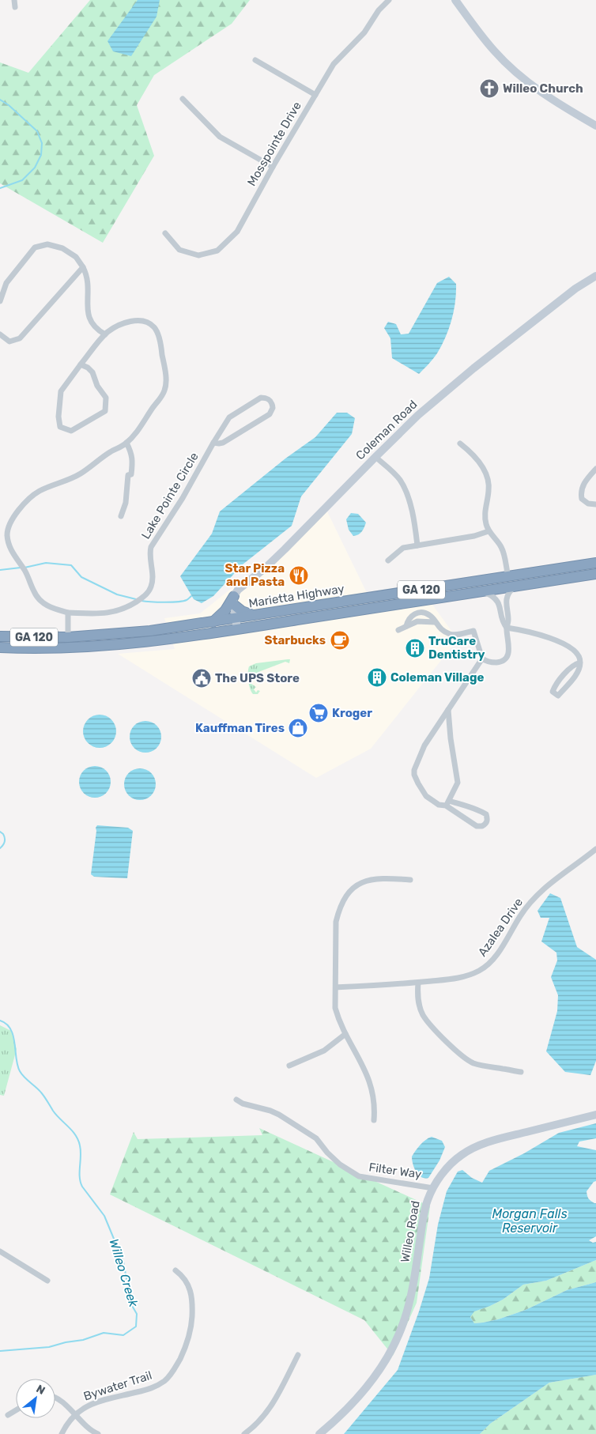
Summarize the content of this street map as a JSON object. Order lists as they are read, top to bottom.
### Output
{
  "streets": {
    "highway": ["GA 120", "Marietta Highway"],
    "street": [
      "Mosspointe Drive",
      "Coleman Road",
      "Lake Pointe Circle",
      "Azalea Drive",
      "Filter Way",
      "Willeo Road",
      "Bywater Trail"
    ]
  },
  "crossings": [
    ["Filter Way", "Willeo Road"]
  ],
  "water": ["Morgan Falls Reservoir", "Willeo Creek"],
  "places": {
    "church": ["Willeo Church"],
    "restaurant": ["Star Pizza and Pasta"],
    "cafe": ["Starbucks"],
    "building": ["TruCare Dentistry", "Coleman Village"],
    "public building": ["The UPS Store"],
    "supermarket": ["Kroger"],
    "shop": ["Kauffman Tires"]
  },
  "north": "top right"
}
